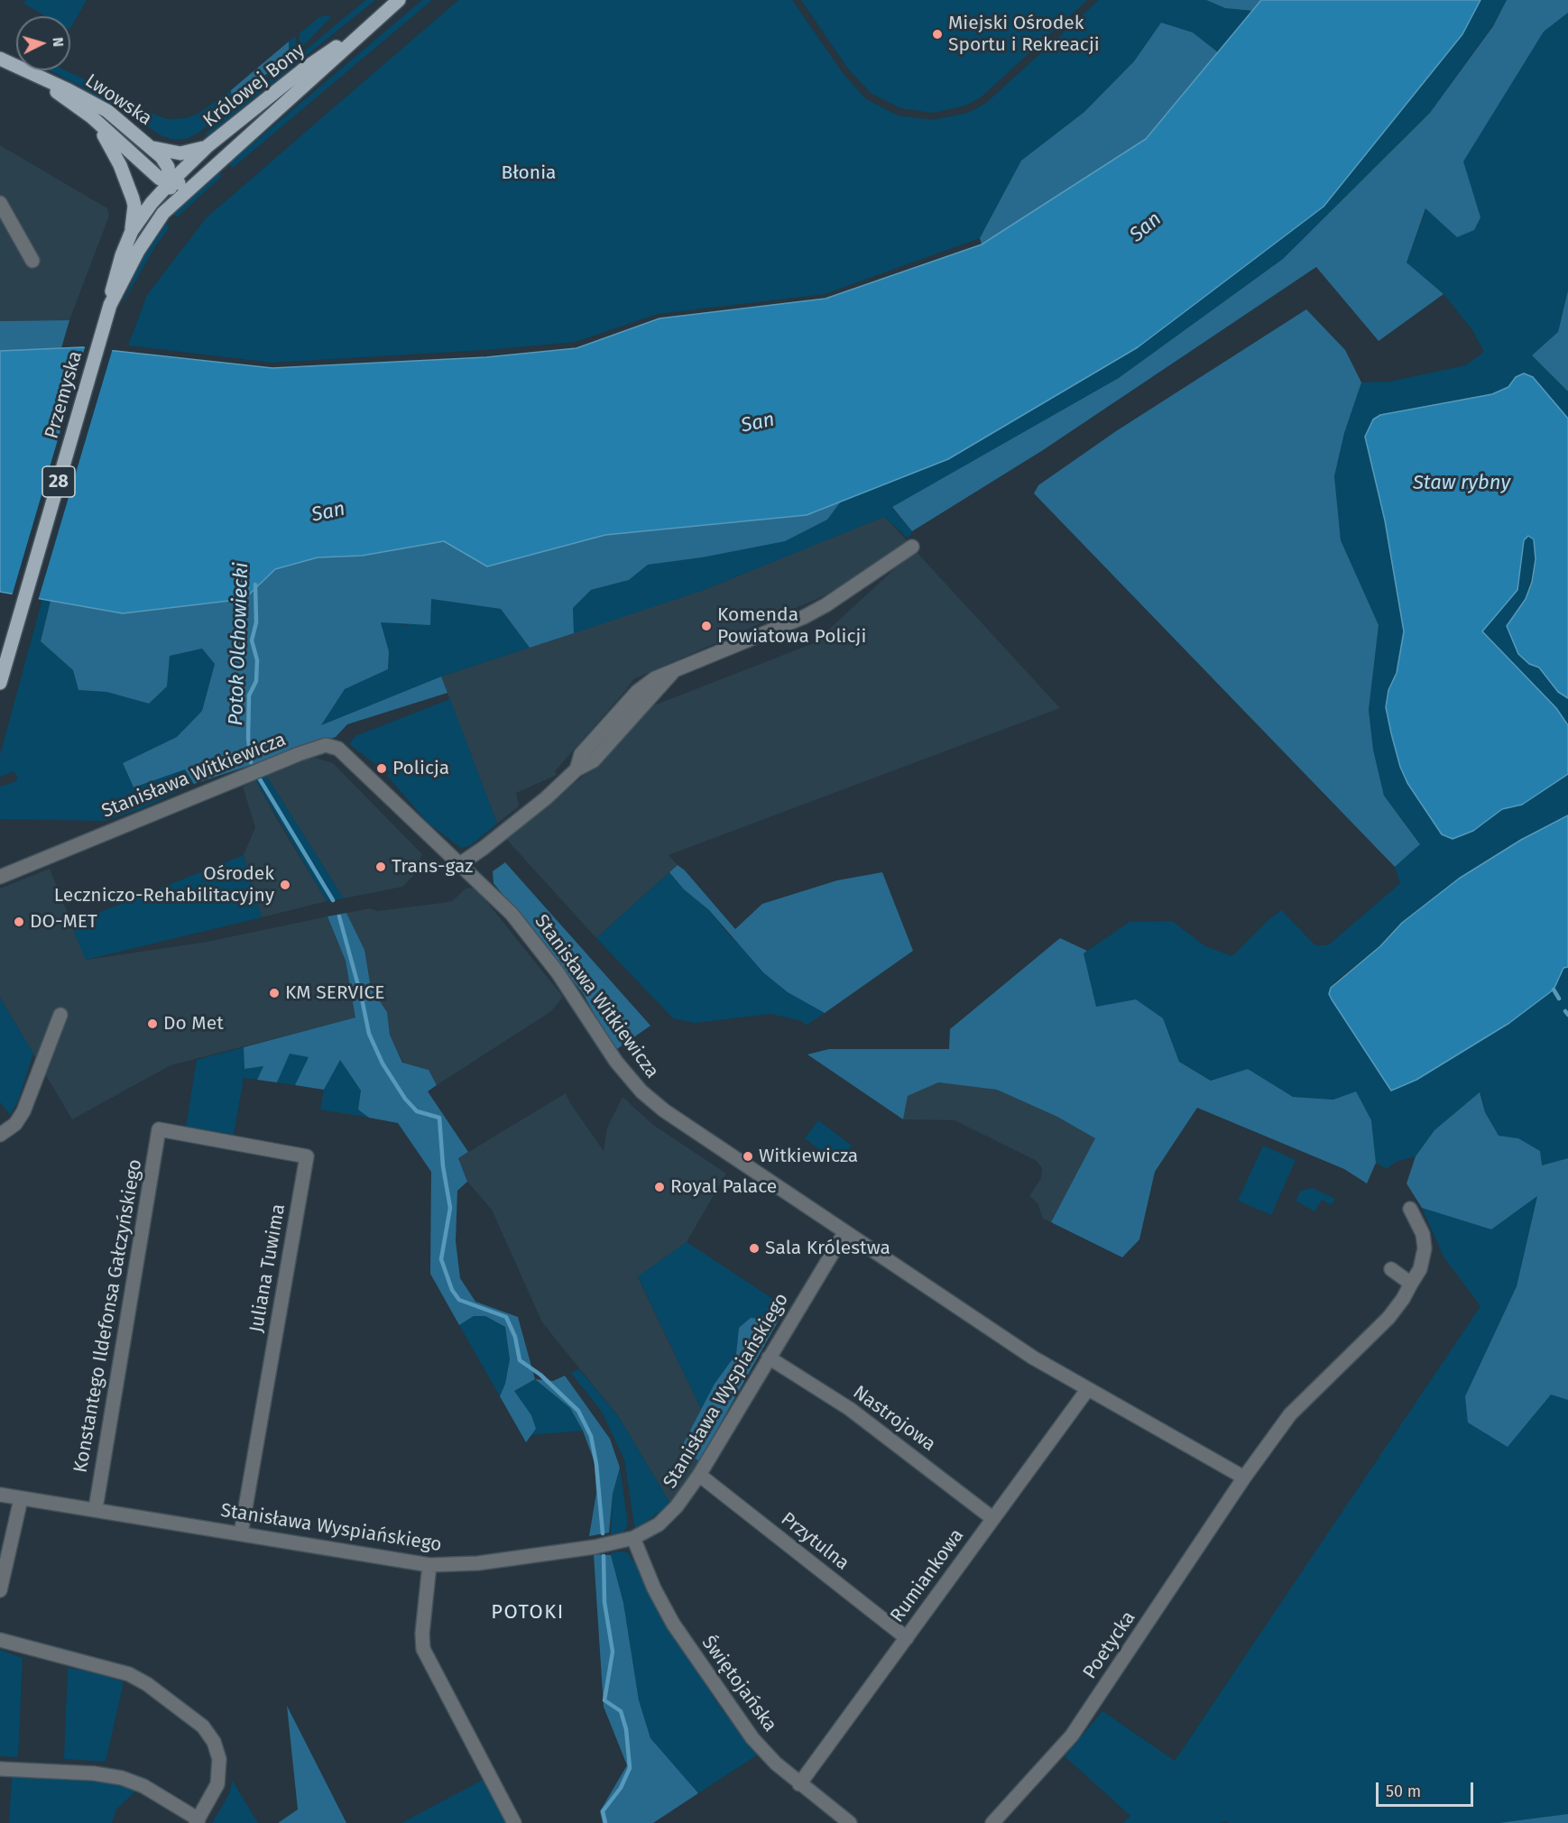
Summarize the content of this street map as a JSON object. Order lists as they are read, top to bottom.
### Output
{
  "streets": {
    "main road": [
      "Królowej Bony",
      "Lwowska",
      "Przemyska",
      "28"
    ],
    "street": [
      "Stanisława Witkiewicza",
      "Juliana Tuwima",
      "Konstantego Ildefonsa Gałczyńskiego",
      "Stanisława Wyspiańskiego",
      "Nastrojowa",
      "Przytulna",
      "Rumiankowa",
      "Poetycka",
      "Świętojańska"
    ]
  },
  "crossings": [
    ["Królowej Bony", "Lwowska"],
    ["Królowej Bony", "Przemyska"],
    ["Królowej Bony", "28"],
    ["Lwowska", "Przemyska"],
    ["Lwowska", "28"],
    ["Przemyska", "28"],
    ["Stanisława Witkiewicza", "Stanisława Wyspiańskiego"],
    ["Juliana Tuwima", "Konstantego Ildefonsa Gałczyńskiego"],
    ["Juliana Tuwima", "Stanisława Wyspiańskiego"],
    ["Konstantego Ildefonsa Gałczyńskiego", "Stanisława Wyspiańskiego"],
    ["Stanisława Wyspiańskiego", "Nastrojowa"],
    ["Stanisława Wyspiańskiego", "Przytulna"],
    ["Stanisława Wyspiańskiego", "Świętojańska"],
    ["Nastrojowa", "Rumiankowa"],
    ["Przytulna", "Rumiankowa"],
    ["Rumiankowa", "Świętojańska"]
  ],
  "districts": ["POTOKI"],
  "water": ["San", "Staw rybny", "Potok Olchowiecki"],
  "parks": ["Błonia"],
  "places": [
    "Miejski Ośrodek Sportu i Rekreacji",
    "Komenda Powiatowa Policji",
    "Policja",
    "Trans-gaz",
    "Ośrodek Leczniczo-Rehabilitacyjny",
    "DO-MET",
    "KM SERVICE",
    "Do Met",
    "Witkiewicza",
    "Royal Palace",
    "Sala Królestwa"
  ],
  "scale_bar": "50 m",
  "north": "right"
}
